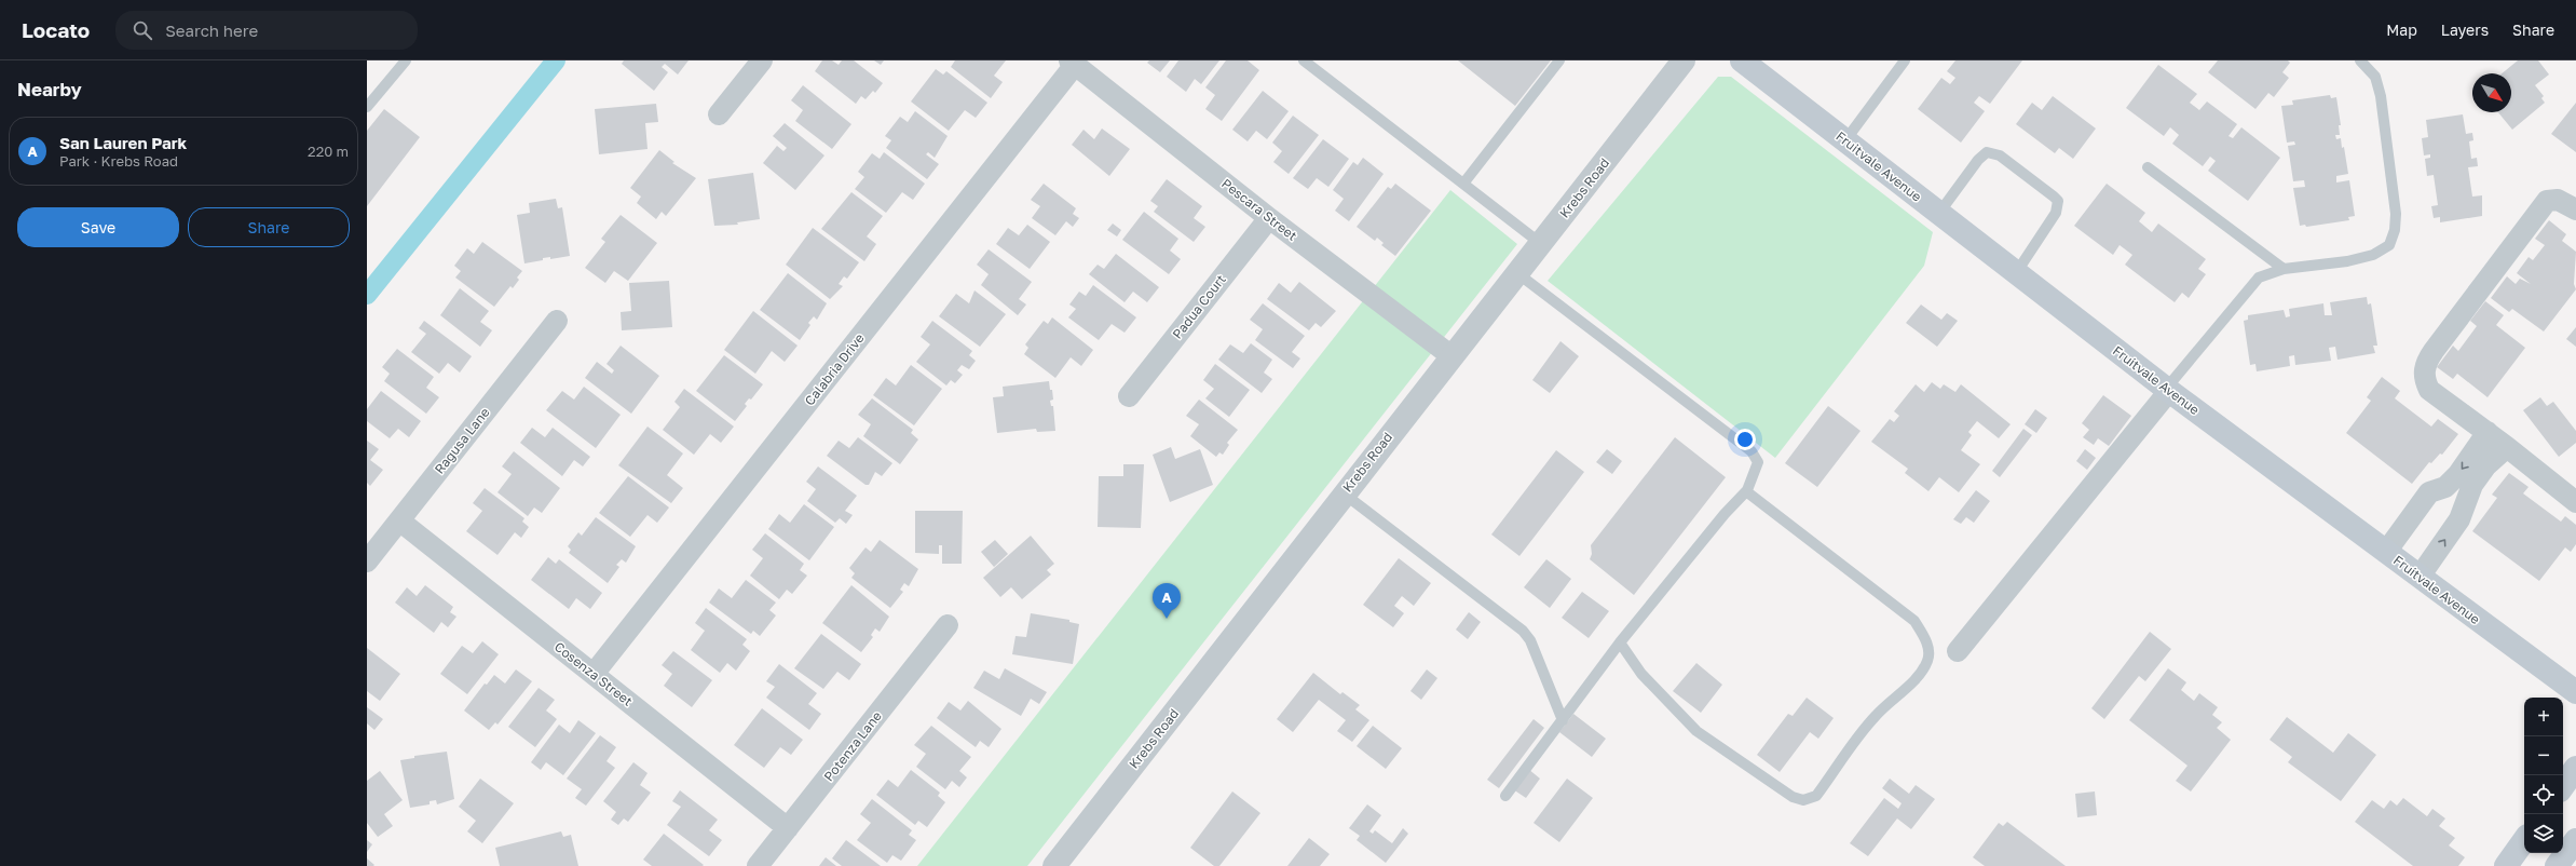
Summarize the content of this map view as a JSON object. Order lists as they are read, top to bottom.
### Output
{
  "streets": {
    "main road": ["Fruitvale Avenue"],
    "street": [
      "Krebs Road",
      "Pescara Street",
      "Padua Court",
      "Calabria Drive",
      "Ragusa Lane",
      "Cosenza Street",
      "Potenza Lane"
    ]
  },
  "crossings": [
    ["Krebs Road", "Pescara Street"],
    ["Pescara Street", "Padua Court"],
    ["Pescara Street", "Calabria Drive"],
    ["Calabria Drive", "Cosenza Street"],
    ["Ragusa Lane", "Cosenza Street"],
    ["Cosenza Street", "Potenza Lane"]
  ],
  "north": "bottom right",
  "page": {
    "header": "Locato",
    "search": "Search here",
    "nav": ["Map", "Layers", "Share"],
    "heading": "Nearby",
    "list": [
      {
        "mark": "A",
        "name": "San Lauren Park",
        "note": "Park · Krebs Road",
        "value": "220 m"
      }
    ],
    "buttons": ["Save", "Share"],
    "pins": "A",
    "map_buttons": ["+", "−"]
  }
}
